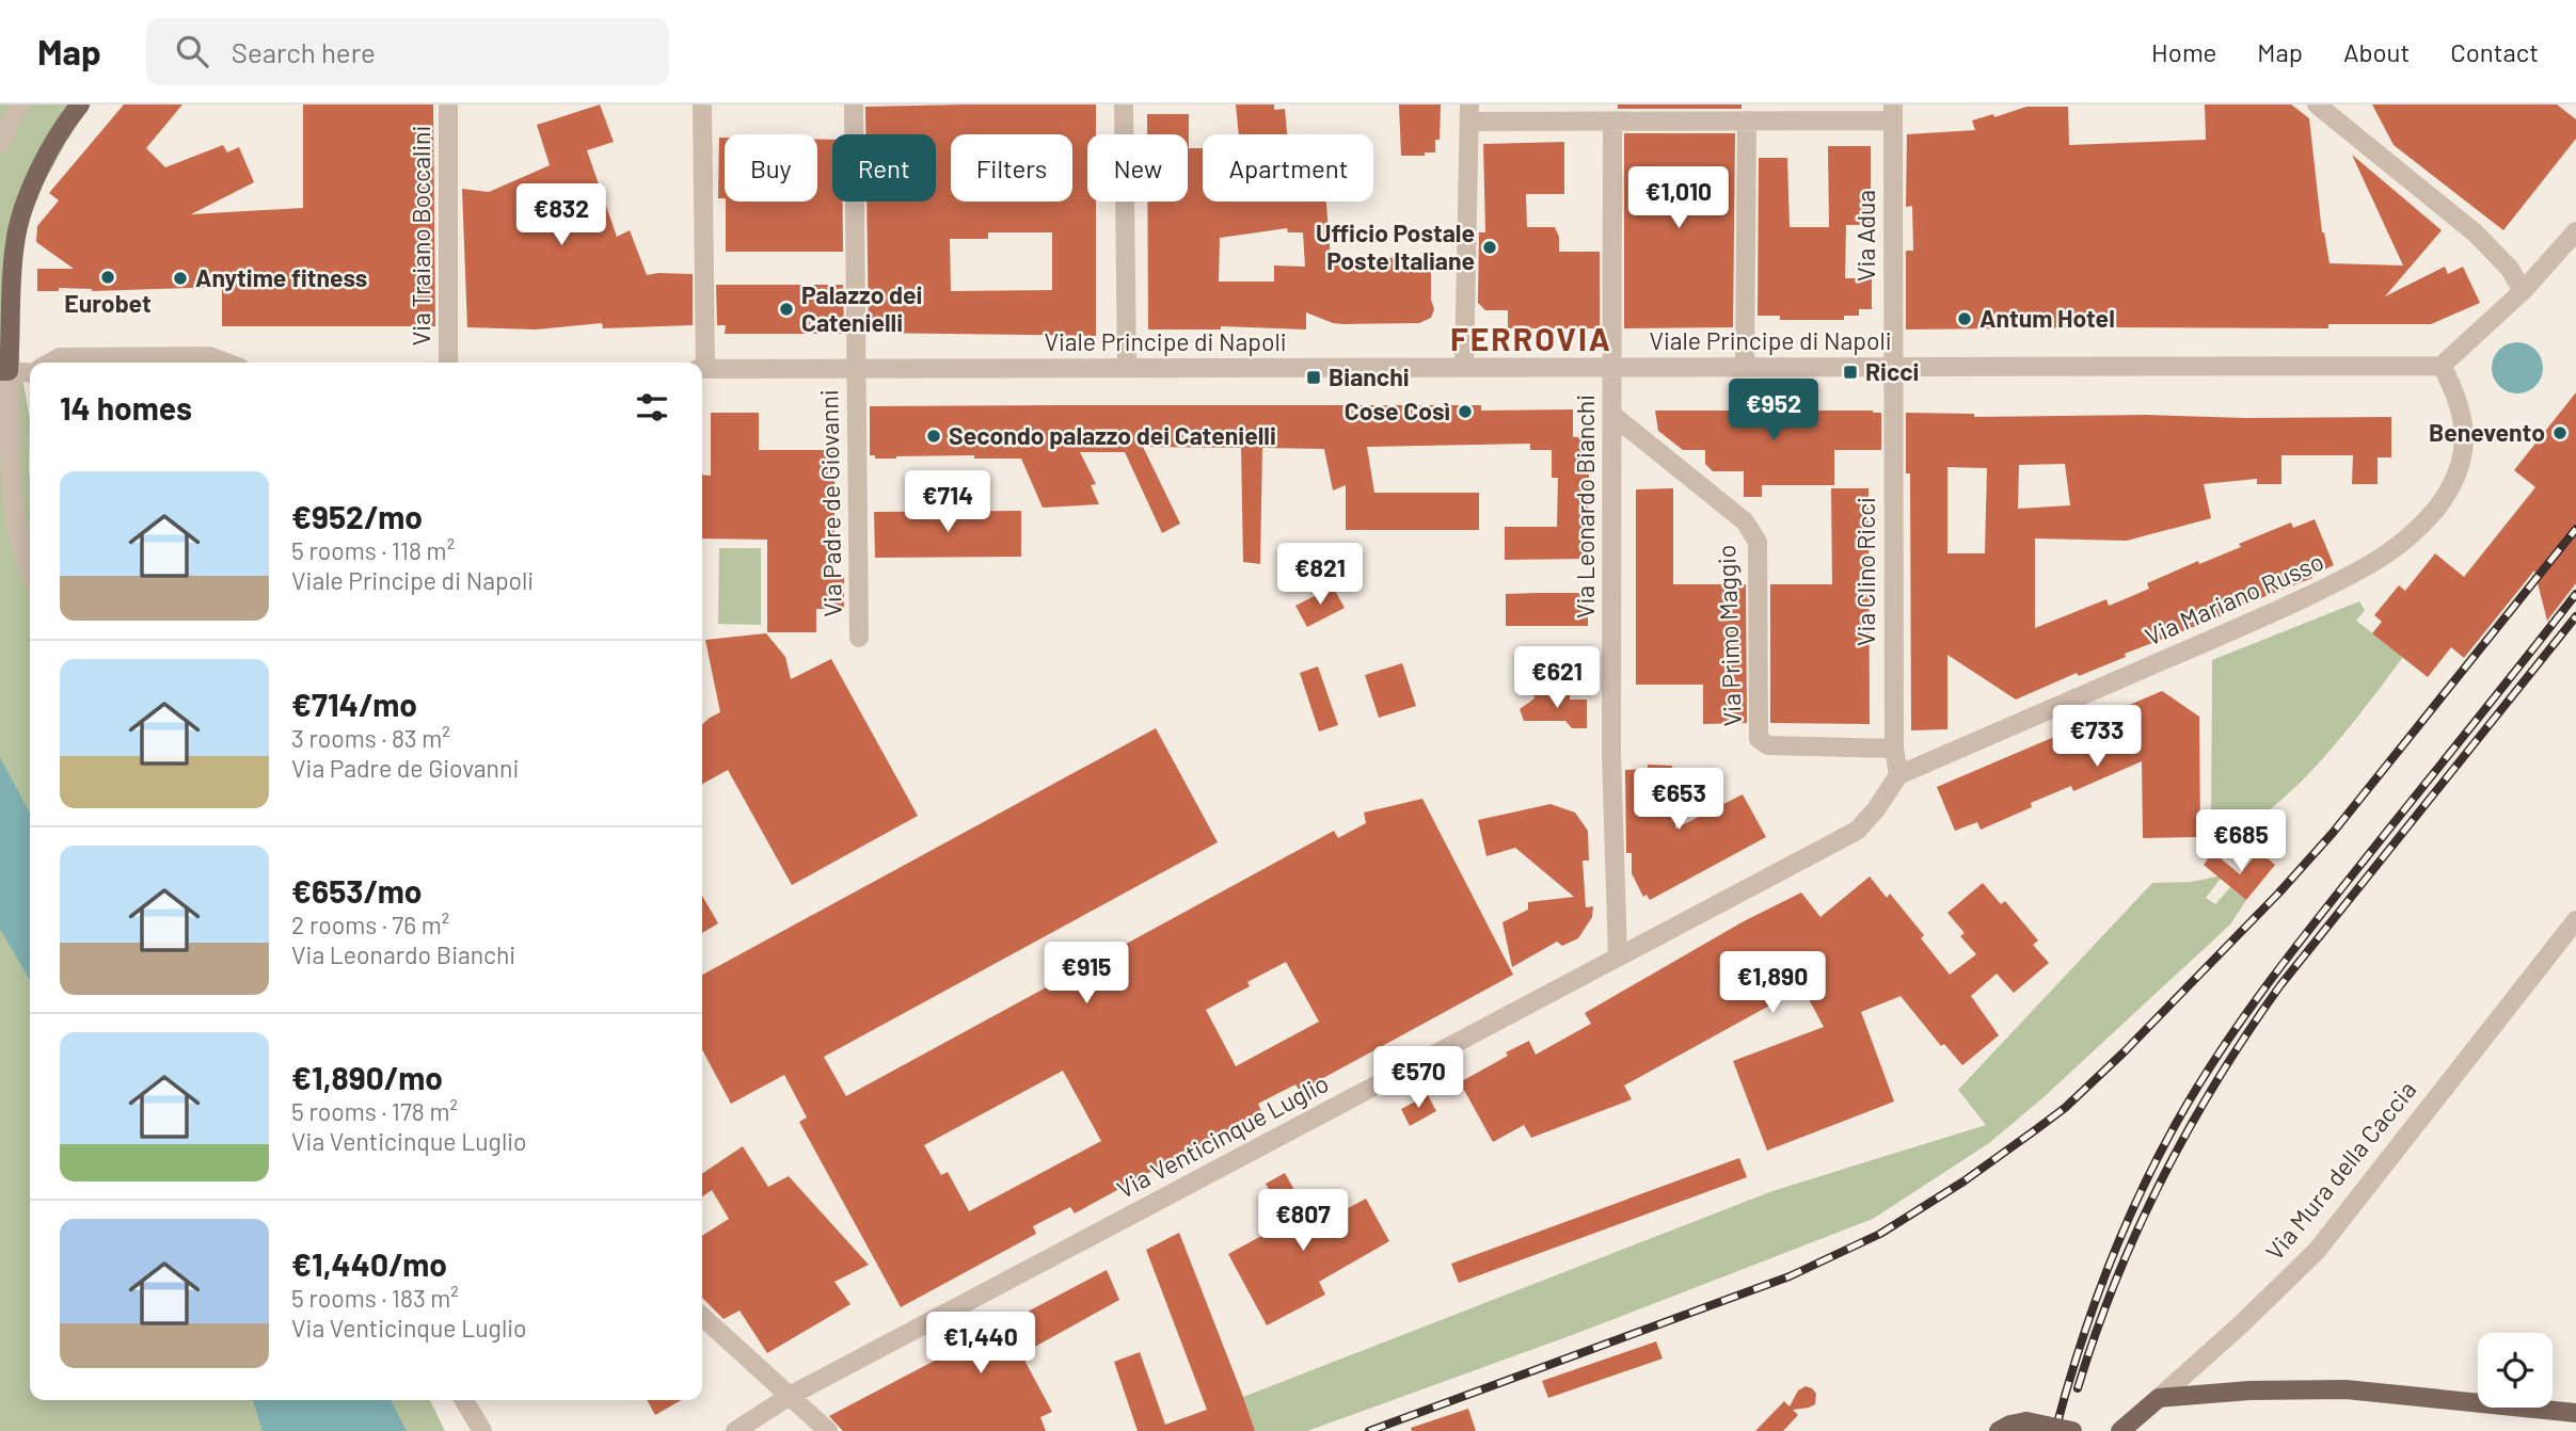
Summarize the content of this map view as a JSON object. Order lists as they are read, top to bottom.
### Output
{
  "streets": {
    "main road": ["Via Mura della Caccia"],
    "street": [
      "Via Traiano Boccalini",
      "Via Adua",
      "Viale Principe di Napoli",
      "Via Padre de Giovanni",
      "Via Leonardo Bianchi",
      "Via Clino Ricci",
      "Via Mariano Russo",
      "Via Primo Maggio",
      "Via Venticinque Luglio"
    ]
  },
  "crossings": [
    ["Via Adua", "Viale Principe di Napoli"],
    ["Via Adua", "Via Clino Ricci"],
    ["Viale Principe di Napoli", "Via Padre de Giovanni"],
    ["Viale Principe di Napoli", "Via Leonardo Bianchi"],
    ["Viale Principe di Napoli", "Via Clino Ricci"],
    ["Viale Principe di Napoli", "Via Mariano Russo"],
    ["Via Leonardo Bianchi", "Via Primo Maggio"],
    ["Via Leonardo Bianchi", "Via Venticinque Luglio"],
    ["Via Clino Ricci", "Via Mariano Russo"],
    ["Via Clino Ricci", "Via Primo Maggio"],
    ["Via Clino Ricci", "Via Venticinque Luglio"],
    ["Via Mariano Russo", "Via Venticinque Luglio"]
  ],
  "districts": ["FERROVIA"],
  "places": {
    "other": [
      "Ufficio Postale Poste Italiane",
      "Eurobet",
      "Anytime fitness",
      "Palazzo dei Catenielli",
      "Antum Hotel",
      "Cose Così",
      "Benevento",
      "Secondo palazzo dei Catenielli"
    ],
    "transit": ["Ricci", "Bianchi"]
  },
  "page": {
    "header": "Map",
    "search": "Search here",
    "nav": [
      "Home",
      "Map",
      "About",
      "Contact"
    ],
    "chip": [
      "Buy",
      "Rent",
      "Filters",
      "New",
      "Apartment"
    ],
    "price": [
      "€1,010",
      "€832",
      "€952",
      "€714",
      "€821",
      "€621",
      "€733",
      "€653",
      "€685",
      "€915",
      "€1,890",
      "€570",
      "€807",
      "€1,440"
    ],
    "heading": "14 homes",
    "list": [
      {
        "name": "€952/mo",
        "note": "5 rooms · 118 m² · Viale Principe di Napoli"
      },
      {
        "name": "€714/mo",
        "note": "3 rooms · 83 m² · Via Padre de Giovanni"
      },
      {
        "name": "€653/mo",
        "note": "2 rooms · 76 m² · Via Leonardo Bianchi"
      },
      {
        "name": "€1,890/mo",
        "note": "5 rooms · 178 m² · Via Venticinque Luglio"
      },
      {
        "name": "€1,440/mo",
        "note": "5 rooms · 183 m² · Via Venticinque Luglio"
      }
    ]
  }
}
